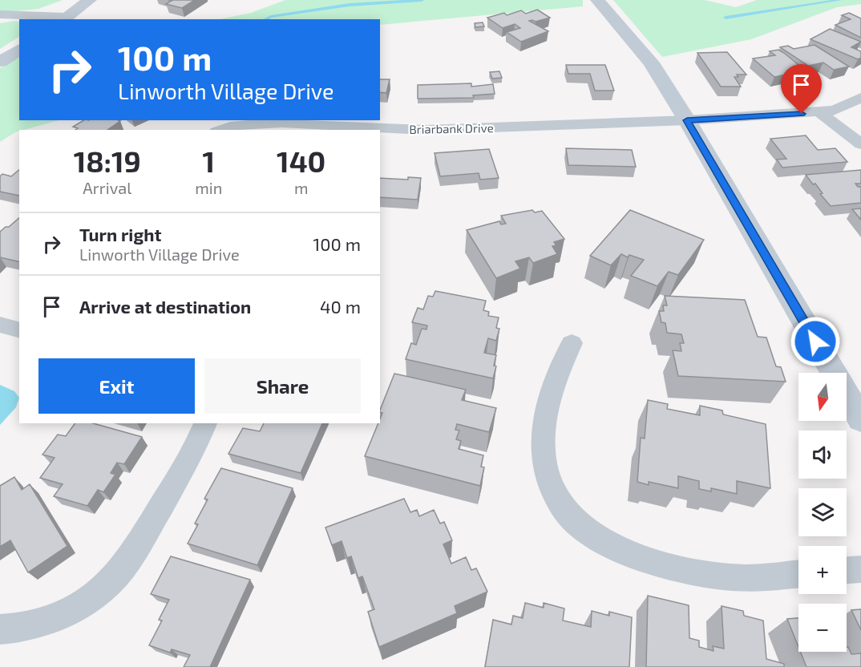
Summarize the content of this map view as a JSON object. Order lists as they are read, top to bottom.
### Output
{
  "streets": {
    "street": ["Briarbank Drive"]
  },
  "north": "bottom",
  "page": {
    "turn": ["100 m", "Linworth Village Drive"],
    "eta": [
      "18:19",
      "Arrival",
      "1",
      "min",
      "140",
      "m"
    ],
    "list": [
      {
        "name": "Turn right",
        "note": "Linworth Village Drive",
        "value": "100 m"
      },
      {
        "name": "Arrive at destination",
        "value": "40 m"
      }
    ],
    "buttons": ["Exit", "Share"],
    "map_buttons": ["+", "−"]
  }
}
